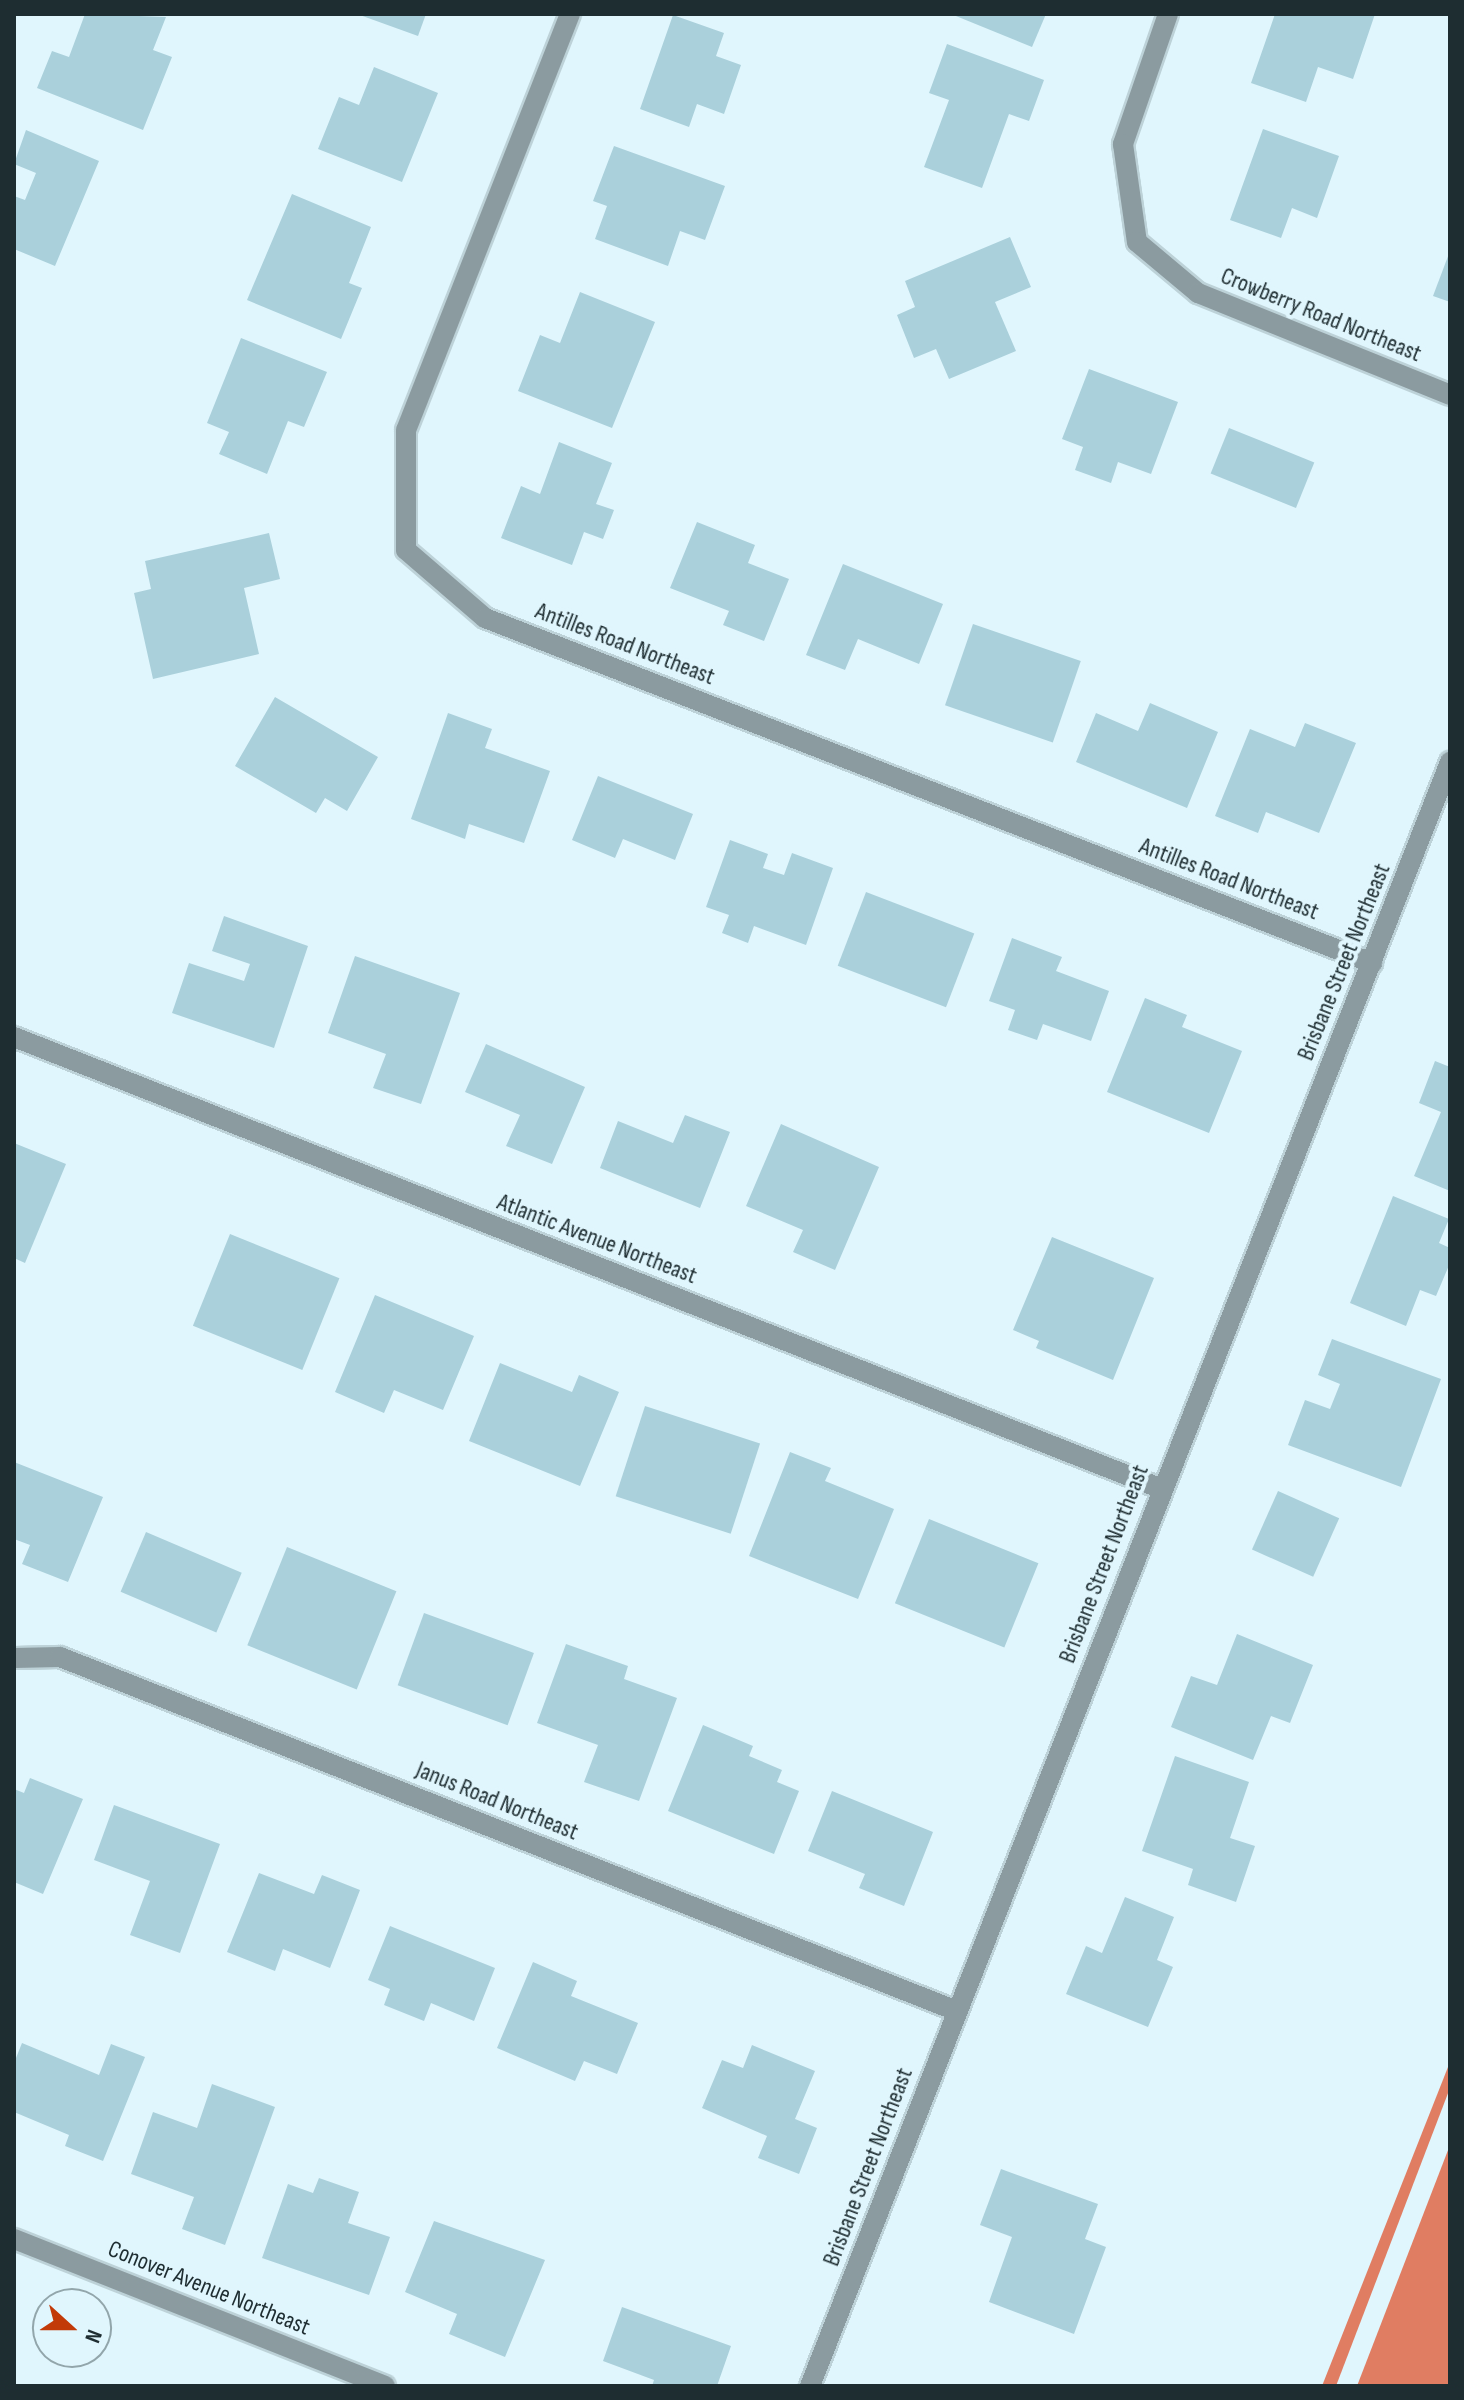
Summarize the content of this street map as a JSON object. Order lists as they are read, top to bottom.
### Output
{
  "streets": {
    "street": [
      "Crowberry Road Northeast",
      "Antilles Road Northeast",
      "Brisbane Street Northeast",
      "Atlantic Avenue Northeast",
      "Janus Road Northeast",
      "Conover Avenue Northeast"
    ]
  },
  "crossings": [
    ["Antilles Road Northeast", "Brisbane Street Northeast"],
    ["Brisbane Street Northeast", "Atlantic Avenue Northeast"],
    ["Brisbane Street Northeast", "Janus Road Northeast"]
  ],
  "north": "right"
}
